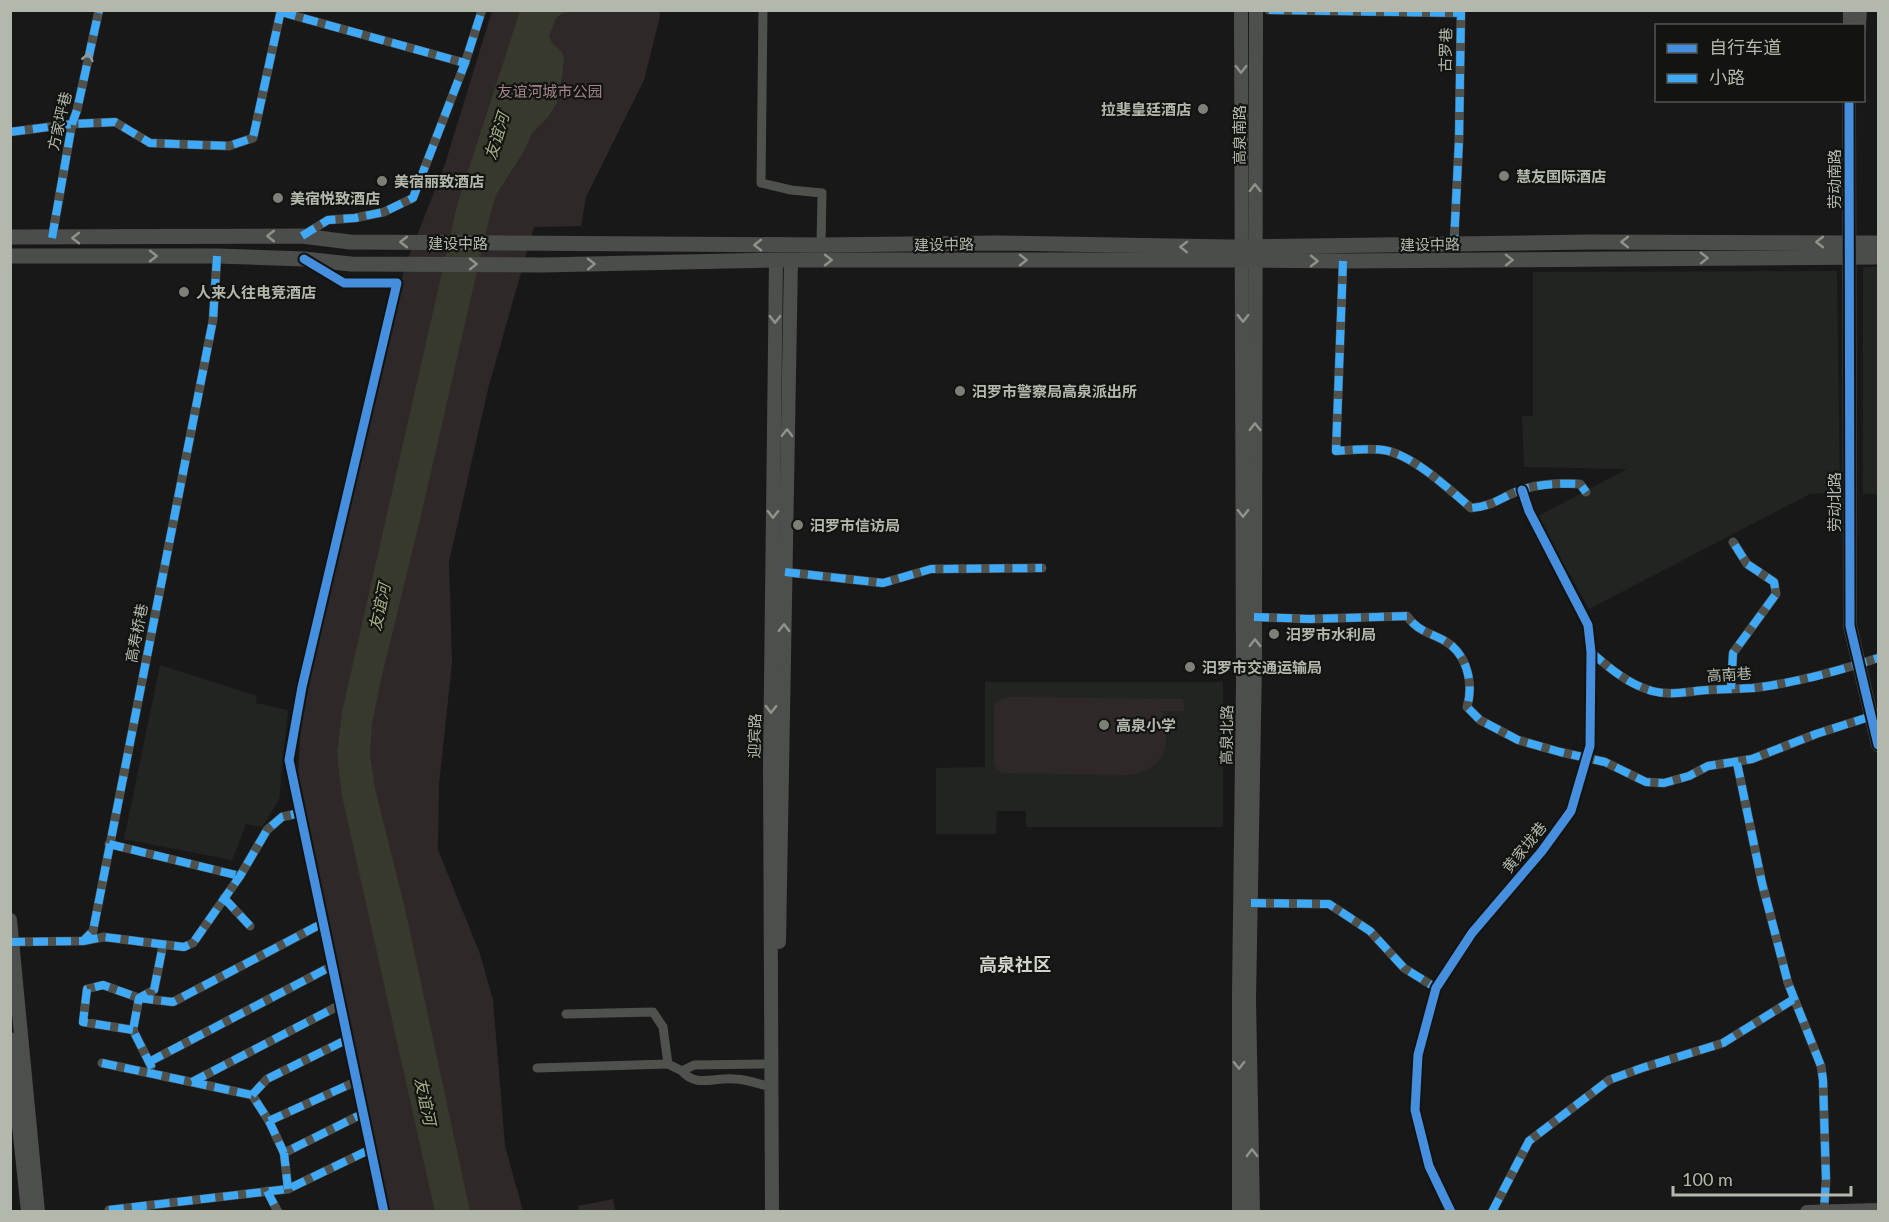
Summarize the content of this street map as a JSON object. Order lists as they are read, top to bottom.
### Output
{
  "streets": {
    "main road": [
      "高泉南路",
      "劳动南路",
      "建设中路",
      "劳动北路",
      "高泉北路",
      "迎宾路"
    ],
    "street": [
      "古罗巷",
      "方家坪巷",
      "高寿桥巷",
      "高南巷",
      "黄家垅巷"
    ]
  },
  "crossings": [
    ["古罗巷", "建设中路"],
    ["方家坪巷", "建设中路"],
    ["高泉南路", "建设中路"],
    ["高泉南路", "高泉北路"],
    ["劳动南路", "建设中路"],
    ["劳动南路", "劳动北路"],
    ["建设中路", "劳动北路"],
    ["建设中路", "高寿桥巷"],
    ["建设中路", "高泉北路"],
    ["建设中路", "迎宾路"],
    ["劳动北路", "高南巷"],
    ["高南巷", "黄家垅巷"]
  ],
  "one_way": ["方家坪巷"],
  "districts": ["高泉社区"],
  "water": ["友谊河"],
  "parks": ["友谊河城市公园"],
  "places": [
    "拉斐皇廷酒店",
    "慧友国际酒店",
    "美宿丽致酒店",
    "美宿悦致酒店",
    "人来人往电竞酒店",
    "汨罗市警察局高泉派出所",
    "汨罗市信访局",
    "汨罗市水利局",
    "汨罗市交通运输局",
    "高泉小学"
  ],
  "legend": ["自行车道", "小路"],
  "scale_bar": "100 m"
}
